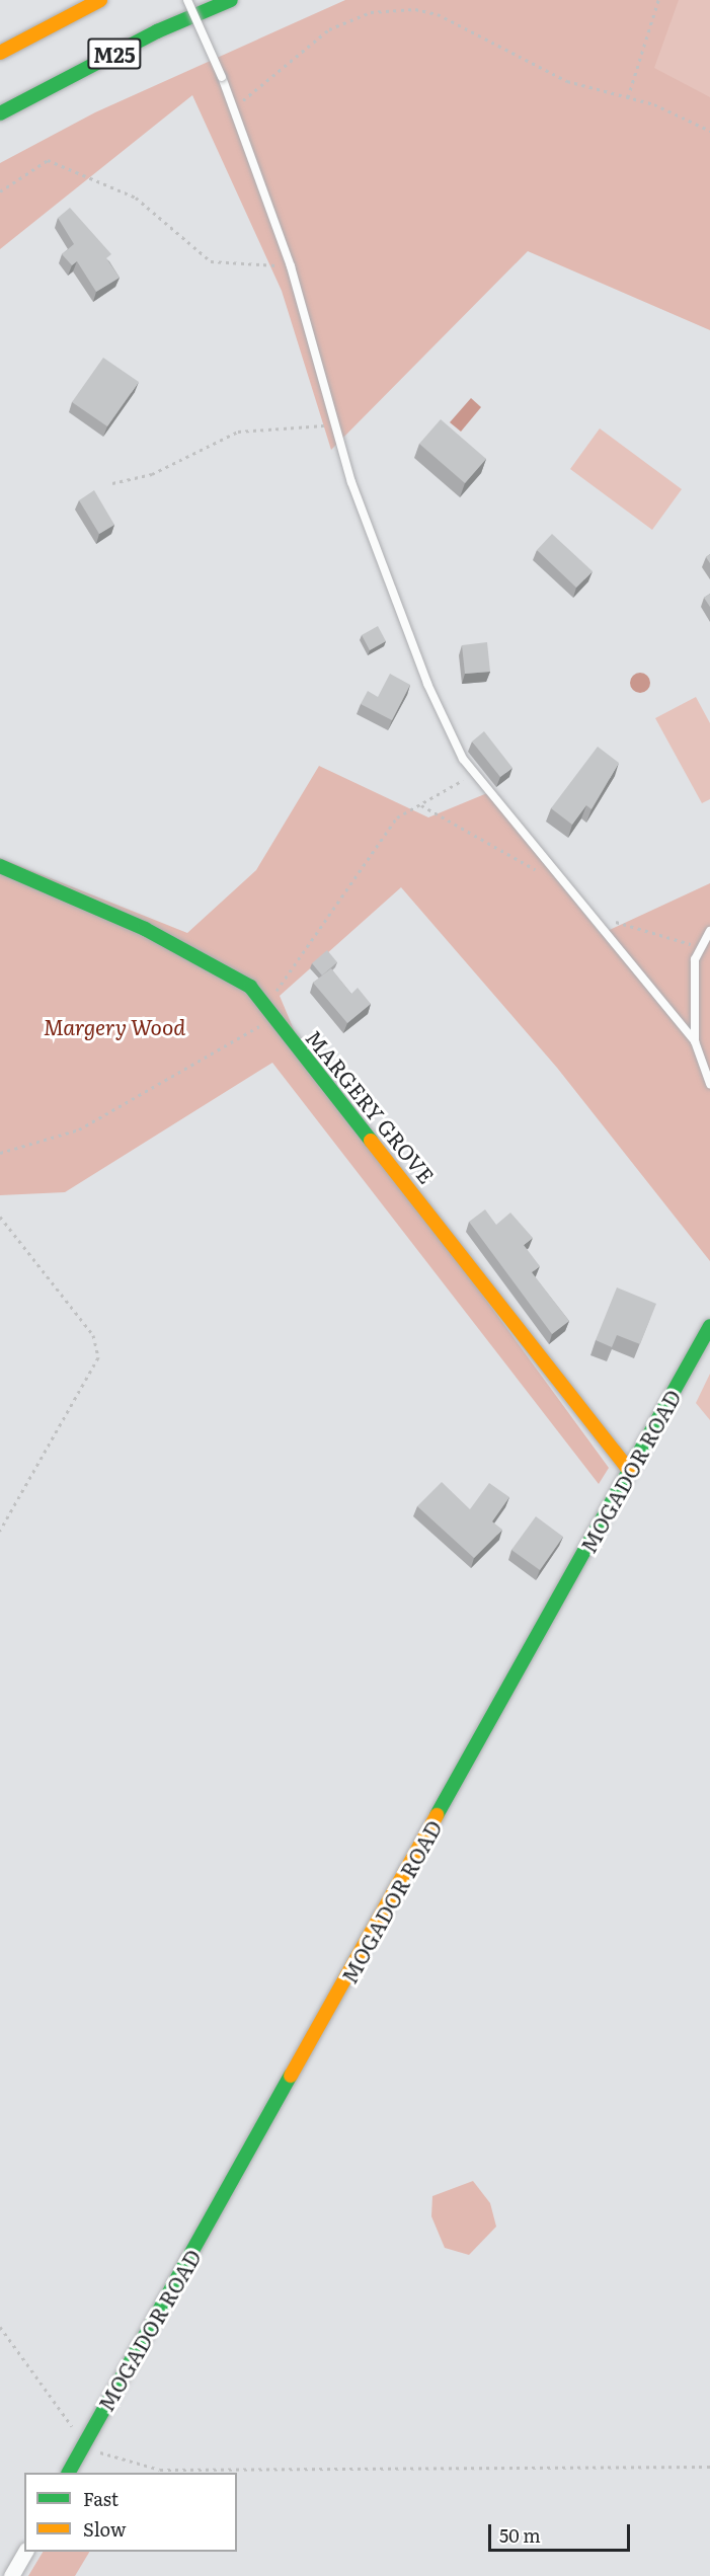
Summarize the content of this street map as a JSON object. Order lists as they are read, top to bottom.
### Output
{
  "streets": {
    "main road": ["M25", "MARGERY GROVE", "MOGADOR ROAD"]
  },
  "crossings": [
    ["MARGERY GROVE", "MOGADOR ROAD"]
  ],
  "parks": ["Margery Wood"],
  "legend": ["Fast", "Slow"],
  "scale_bar": "50 m"
}
